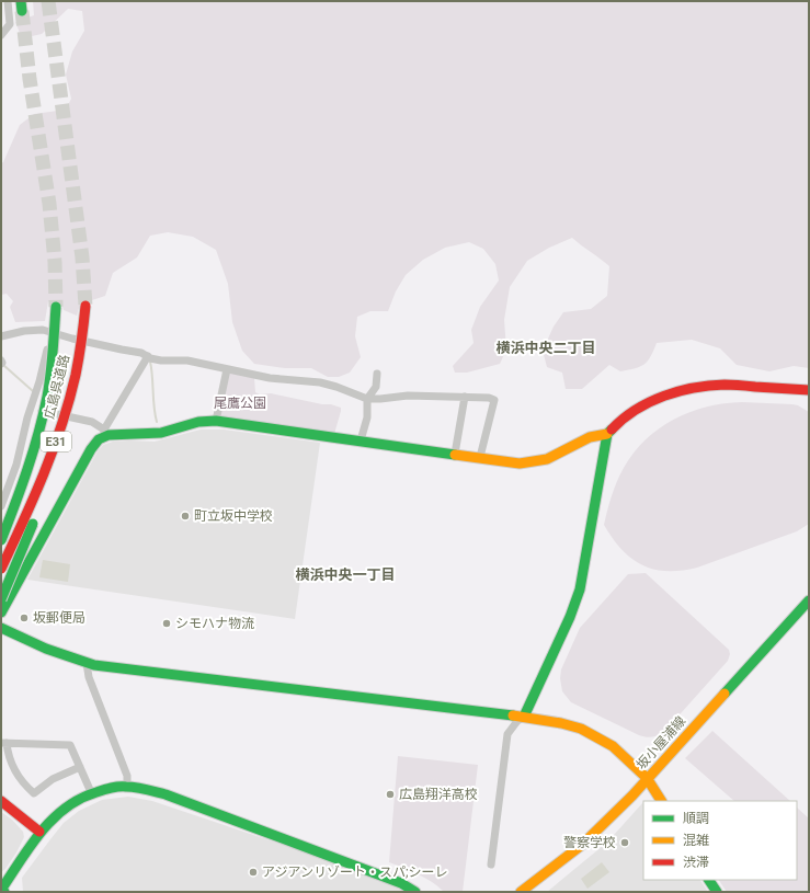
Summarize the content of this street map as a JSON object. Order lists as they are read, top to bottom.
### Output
{
  "streets": {
    "main road": ["広島呉道路", "E31", "坂小屋浦線"]
  },
  "districts": ["横浜中央二丁目", "横浜中央一丁目"],
  "parks": ["尾鷹公園"],
  "places": [
    "町立坂中学校",
    "坂郵便局",
    "シモハナ物流",
    "広島翔洋高校",
    "警察学校",
    "アジアンリゾート・スパ;シーレ"
  ],
  "legend": ["順調", "混雑", "渋滞"]
}
